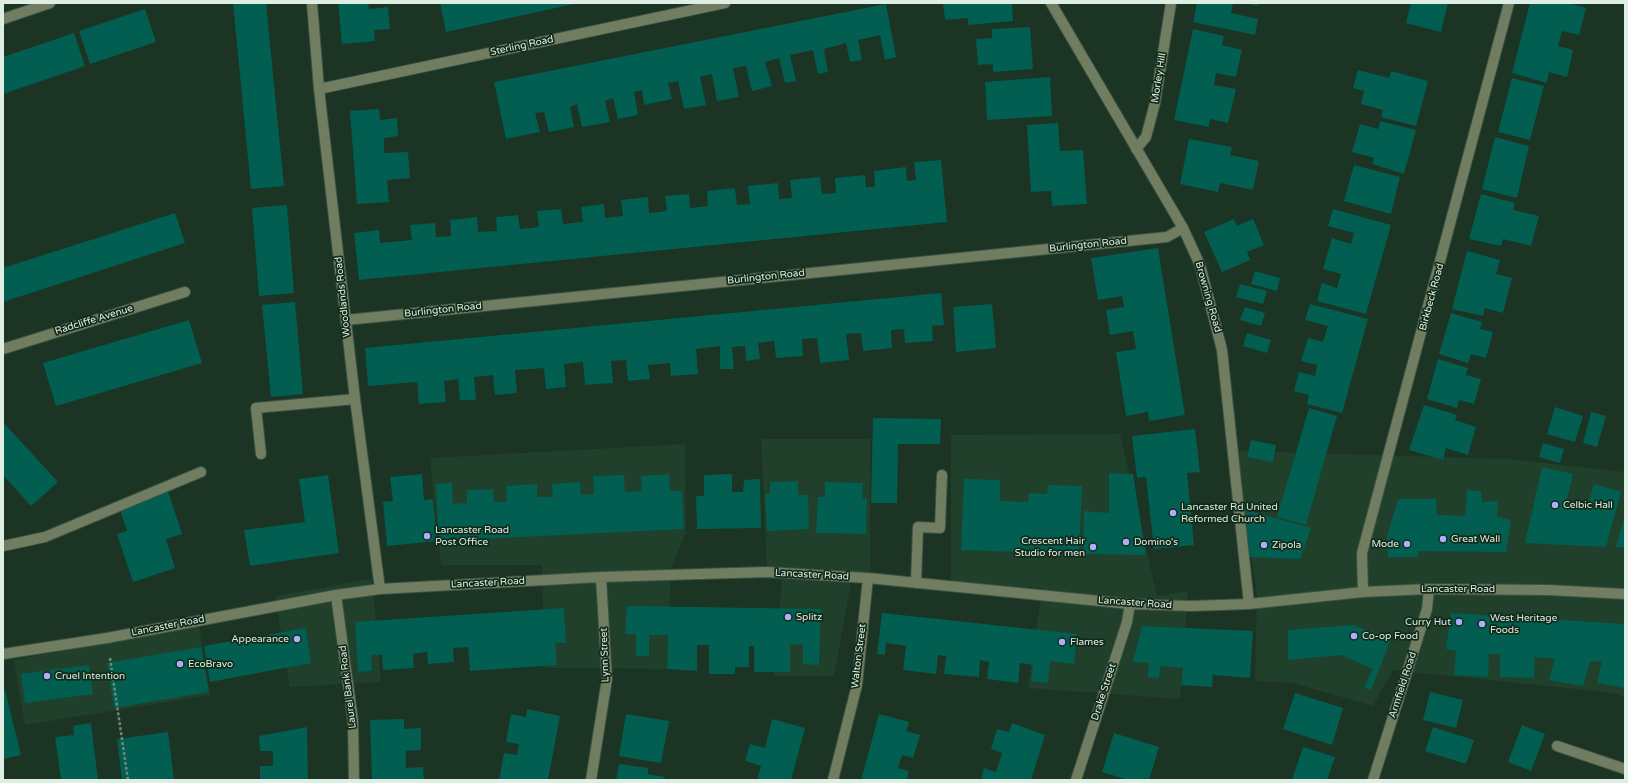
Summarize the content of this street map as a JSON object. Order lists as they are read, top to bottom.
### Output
{
  "streets": {
    "street": [
      "Sterling Road",
      "Morley Hill",
      "Burlington Road",
      "Woodlands Road",
      "Browning Road",
      "Birkbeck Road",
      "Radcliffe Avenue",
      "Lancaster Road",
      "Lynn Street",
      "Walton Street",
      "Armfield Road",
      "Laurel Bank Road",
      "Drake Street"
    ]
  },
  "crossings": [
    ["Sterling Road", "Woodlands Road"],
    ["Morley Hill", "Browning Road"],
    ["Burlington Road", "Woodlands Road"],
    ["Burlington Road", "Browning Road"],
    ["Woodlands Road", "Lancaster Road"],
    ["Browning Road", "Lancaster Road"],
    ["Birkbeck Road", "Lancaster Road"],
    ["Lancaster Road", "Lynn Street"],
    ["Lancaster Road", "Walton Street"],
    ["Lancaster Road", "Armfield Road"],
    ["Lancaster Road", "Laurel Bank Road"],
    ["Lancaster Road", "Drake Street"]
  ],
  "places": [
    "Celbic Hall",
    "Lancaster Rd United Reformed Church",
    "Lancaster Road Post Office",
    "Great Wall",
    "Domino's",
    "Mode",
    "Zipola",
    "Crescent Hair Studio for men",
    "Splitz",
    "Curry Hut",
    "West Heritage Foods",
    "Co-op Food",
    "Appearance",
    "Flames",
    "EcoBravo",
    "Cruel Intention"
  ]
}
